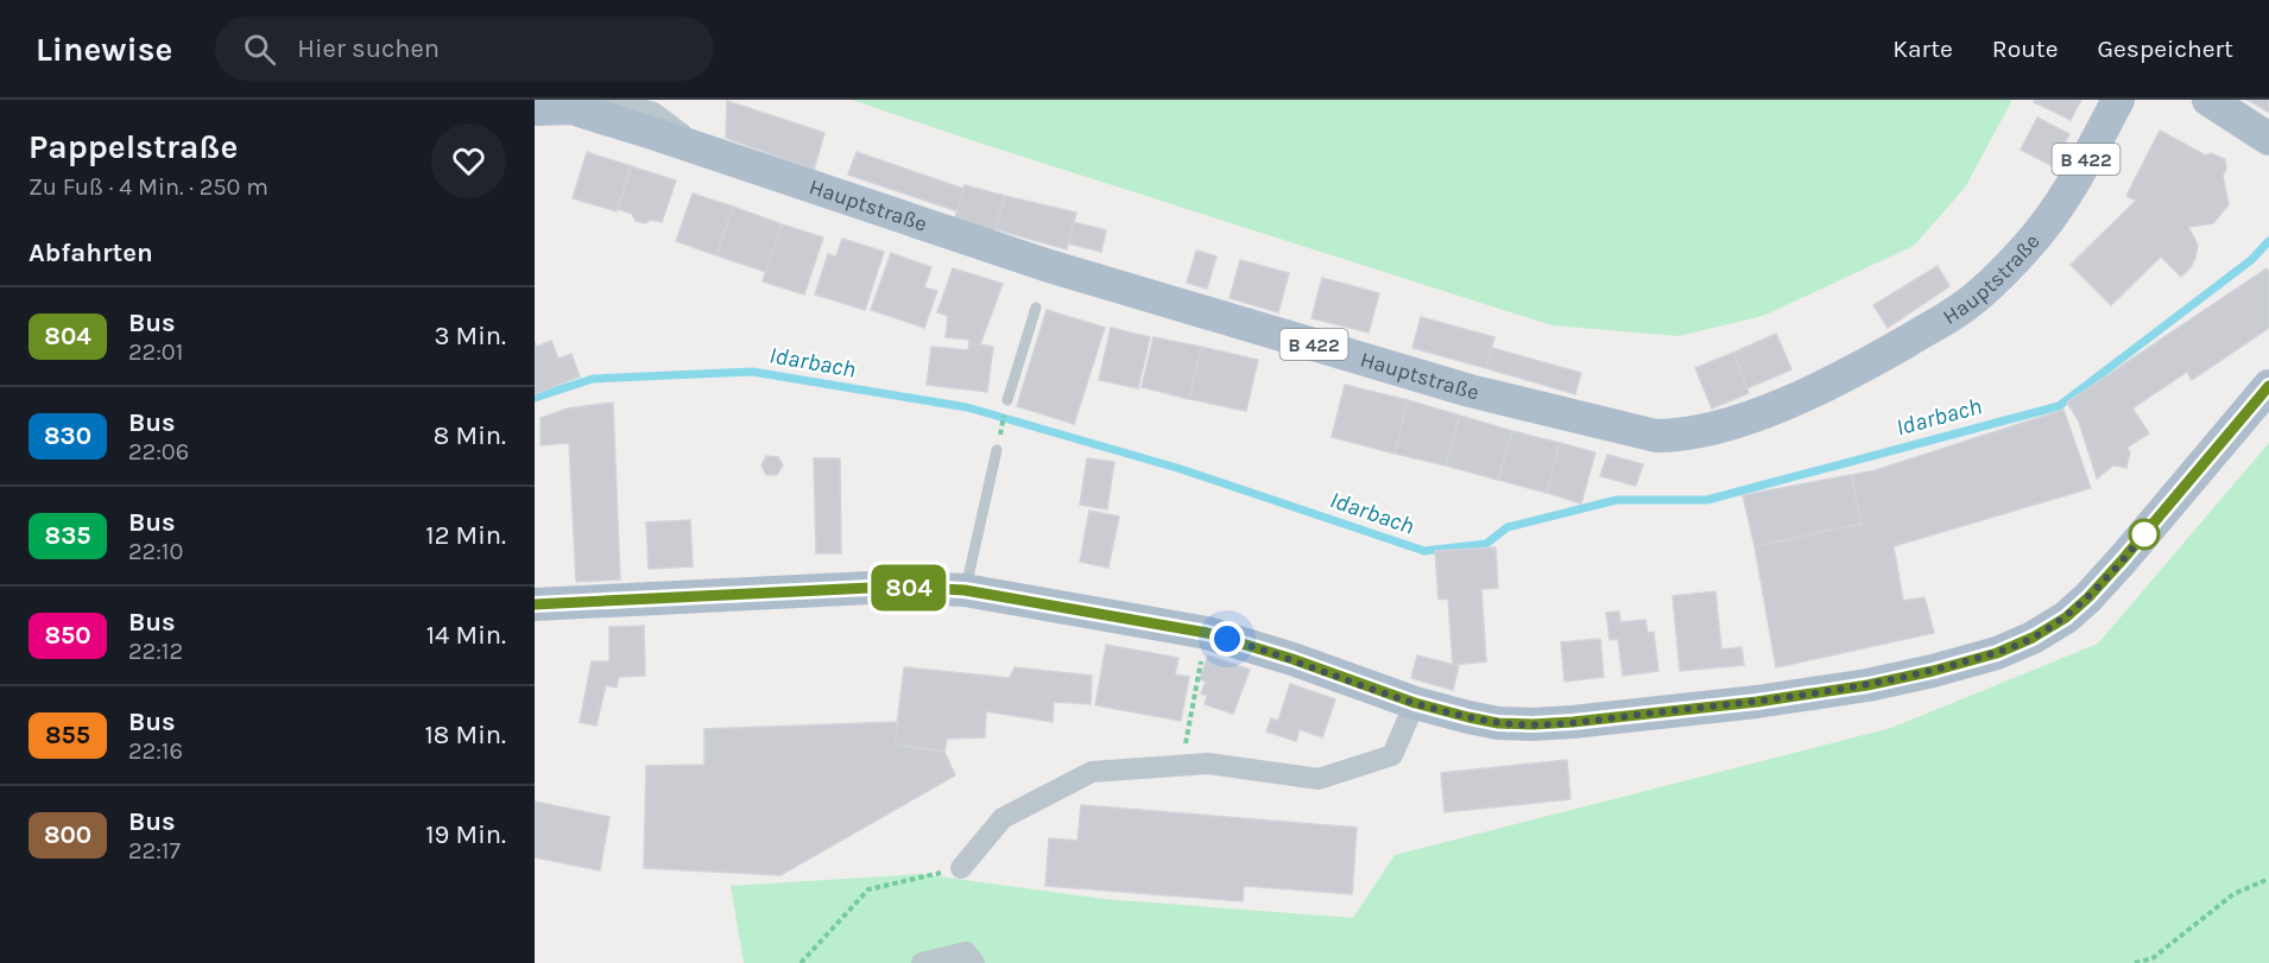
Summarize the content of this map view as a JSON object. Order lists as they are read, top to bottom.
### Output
{
  "streets": {
    "main road": ["B 422", "Hauptstraße"]
  },
  "water": ["Idarbach"],
  "lines": ["bus line 804"],
  "page": {
    "header": "Linewise",
    "search": "Hier suchen",
    "nav": ["Karte", "Route", "Gespeichert"],
    "heading": [
      ["Pappelstraße", "Zu Fuß · 4 Min. · 250 m"],
      "Abfahrten"
    ],
    "on_map": "804",
    "list": [
      {
        "mark": "804",
        "name": "Bus",
        "note": "22:01",
        "value": "3 Min."
      },
      {
        "mark": "830",
        "name": "Bus",
        "note": "22:06",
        "value": "8 Min."
      },
      {
        "mark": "835",
        "name": "Bus",
        "note": "22:10",
        "value": "12 Min."
      },
      {
        "mark": "850",
        "name": "Bus",
        "note": "22:12",
        "value": "14 Min."
      },
      {
        "mark": "855",
        "name": "Bus",
        "note": "22:16",
        "value": "18 Min."
      },
      {
        "mark": "800",
        "name": "Bus",
        "note": "22:17",
        "value": "19 Min."
      }
    ]
  }
}
